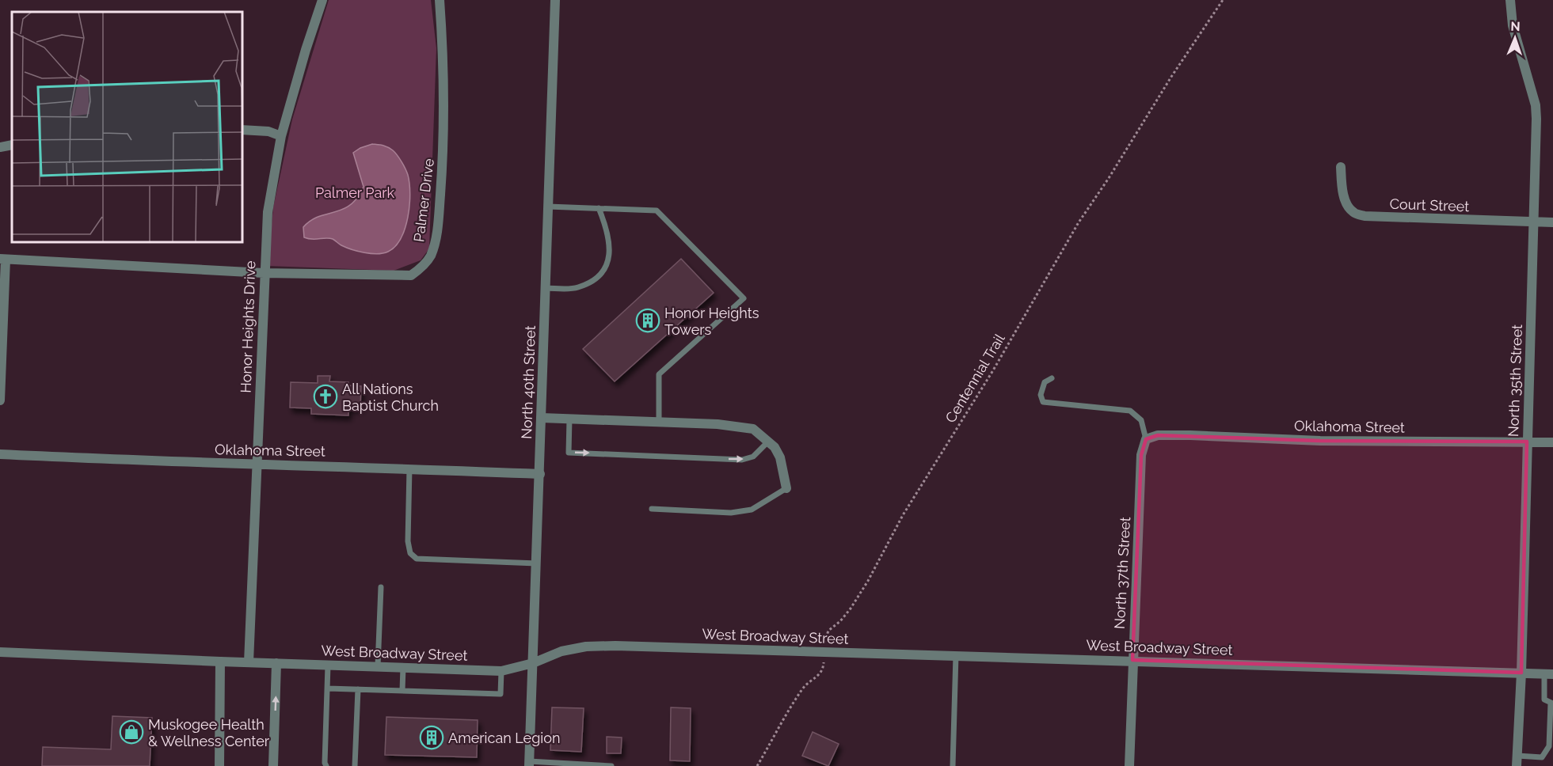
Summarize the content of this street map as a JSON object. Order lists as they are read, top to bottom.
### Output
{
  "streets": {
    "street": [
      "Palmer Drive",
      "Court Street",
      "Honor Heights Drive",
      "North 35th Street",
      "North 40th Street",
      "Oklahoma Street",
      "North 37th Street",
      "West Broadway Street"
    ],
    "path": ["Centennial Trail"]
  },
  "crossings": [
    ["Palmer Drive", "Honor Heights Drive"],
    ["Court Street", "North 35th Street"],
    ["Honor Heights Drive", "Oklahoma Street"],
    ["Honor Heights Drive", "West Broadway Street"],
    ["Centennial Trail", "West Broadway Street"],
    ["North 35th Street", "Oklahoma Street"],
    ["North 35th Street", "West Broadway Street"],
    ["North 40th Street", "Oklahoma Street"],
    ["North 40th Street", "West Broadway Street"],
    ["Oklahoma Street", "North 37th Street"],
    ["North 37th Street", "West Broadway Street"]
  ],
  "parks": ["Palmer Park"],
  "places": {
    "building": ["Honor Heights Towers", "American Legion"],
    "church": ["All Nations Baptist Church"],
    "shop": ["Muskogee Health & Wellness Center"]
  },
  "north": "top"
}
